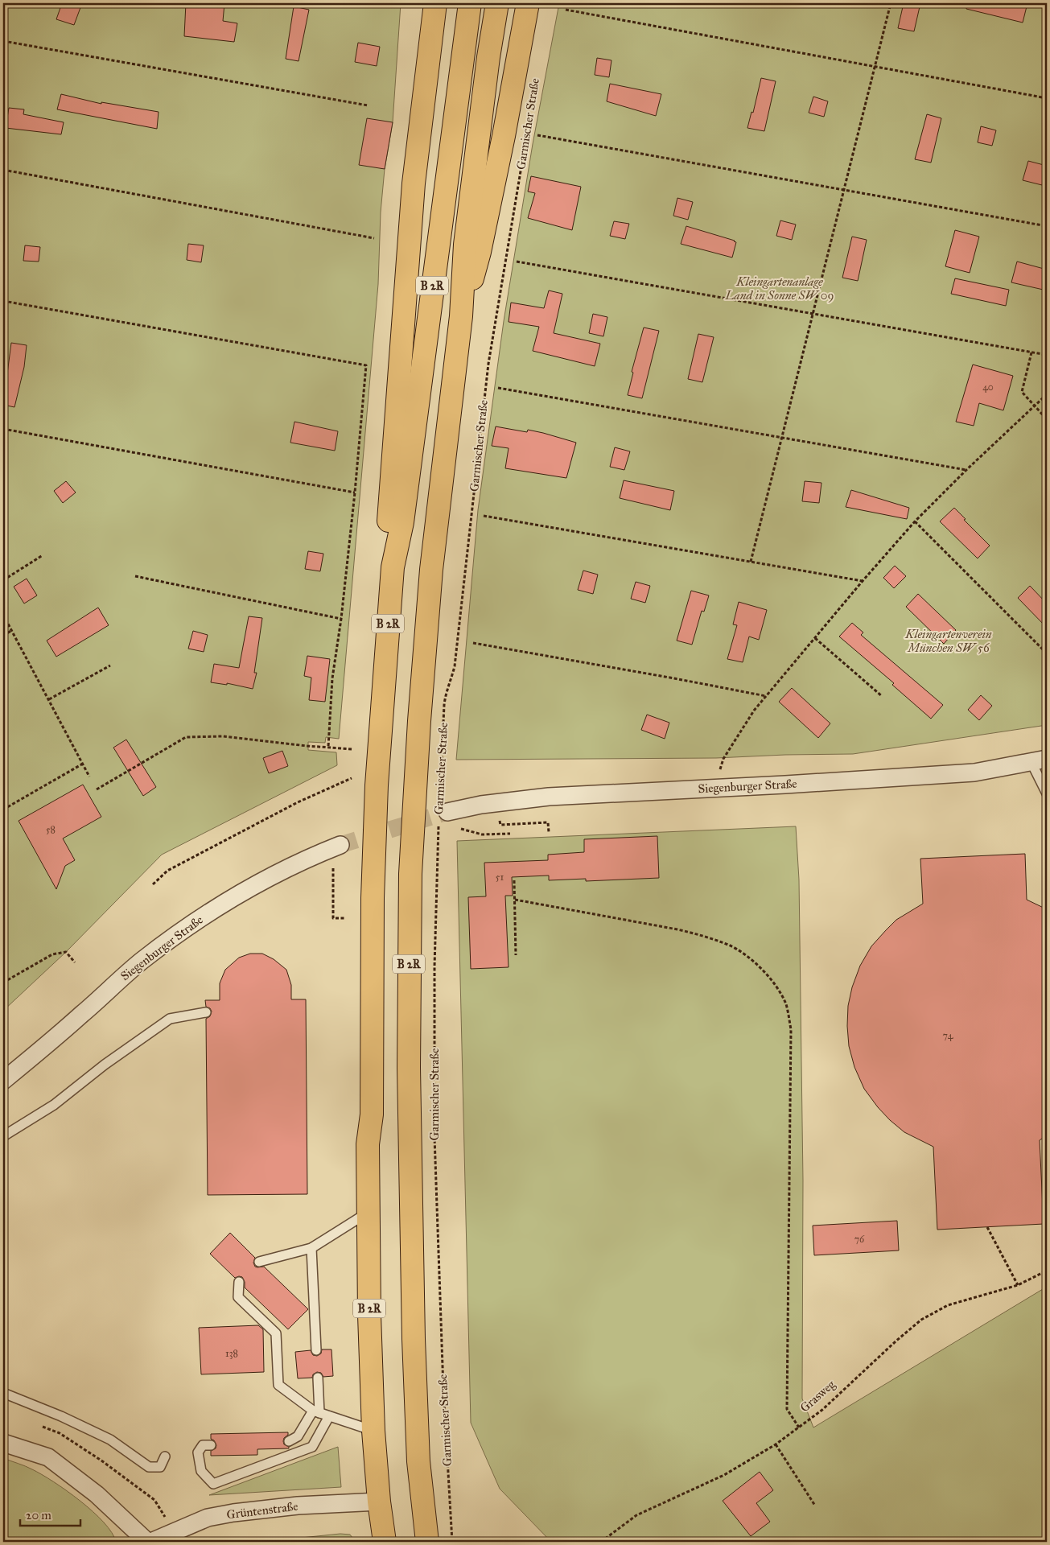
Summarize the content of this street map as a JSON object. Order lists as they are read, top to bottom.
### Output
{
  "streets": {
    "highway": ["Garmischer Straße", "B 2R"],
    "street": ["Siegenburger Straße", "Grüntenstraße"],
    "path": ["Grasweg"]
  },
  "crossings": [
    ["Garmischer Straße", "Siegenburger Straße"],
    ["B 2R", "Grüntenstraße"]
  ],
  "parks": ["Kleingartenanlage Land in Sonne SW 09", "Kleingartenverein München SW 56"],
  "house_numbers": [
    "40",
    "58",
    "51",
    "74",
    "76",
    "138"
  ],
  "scale_bar": "20 m"
}
